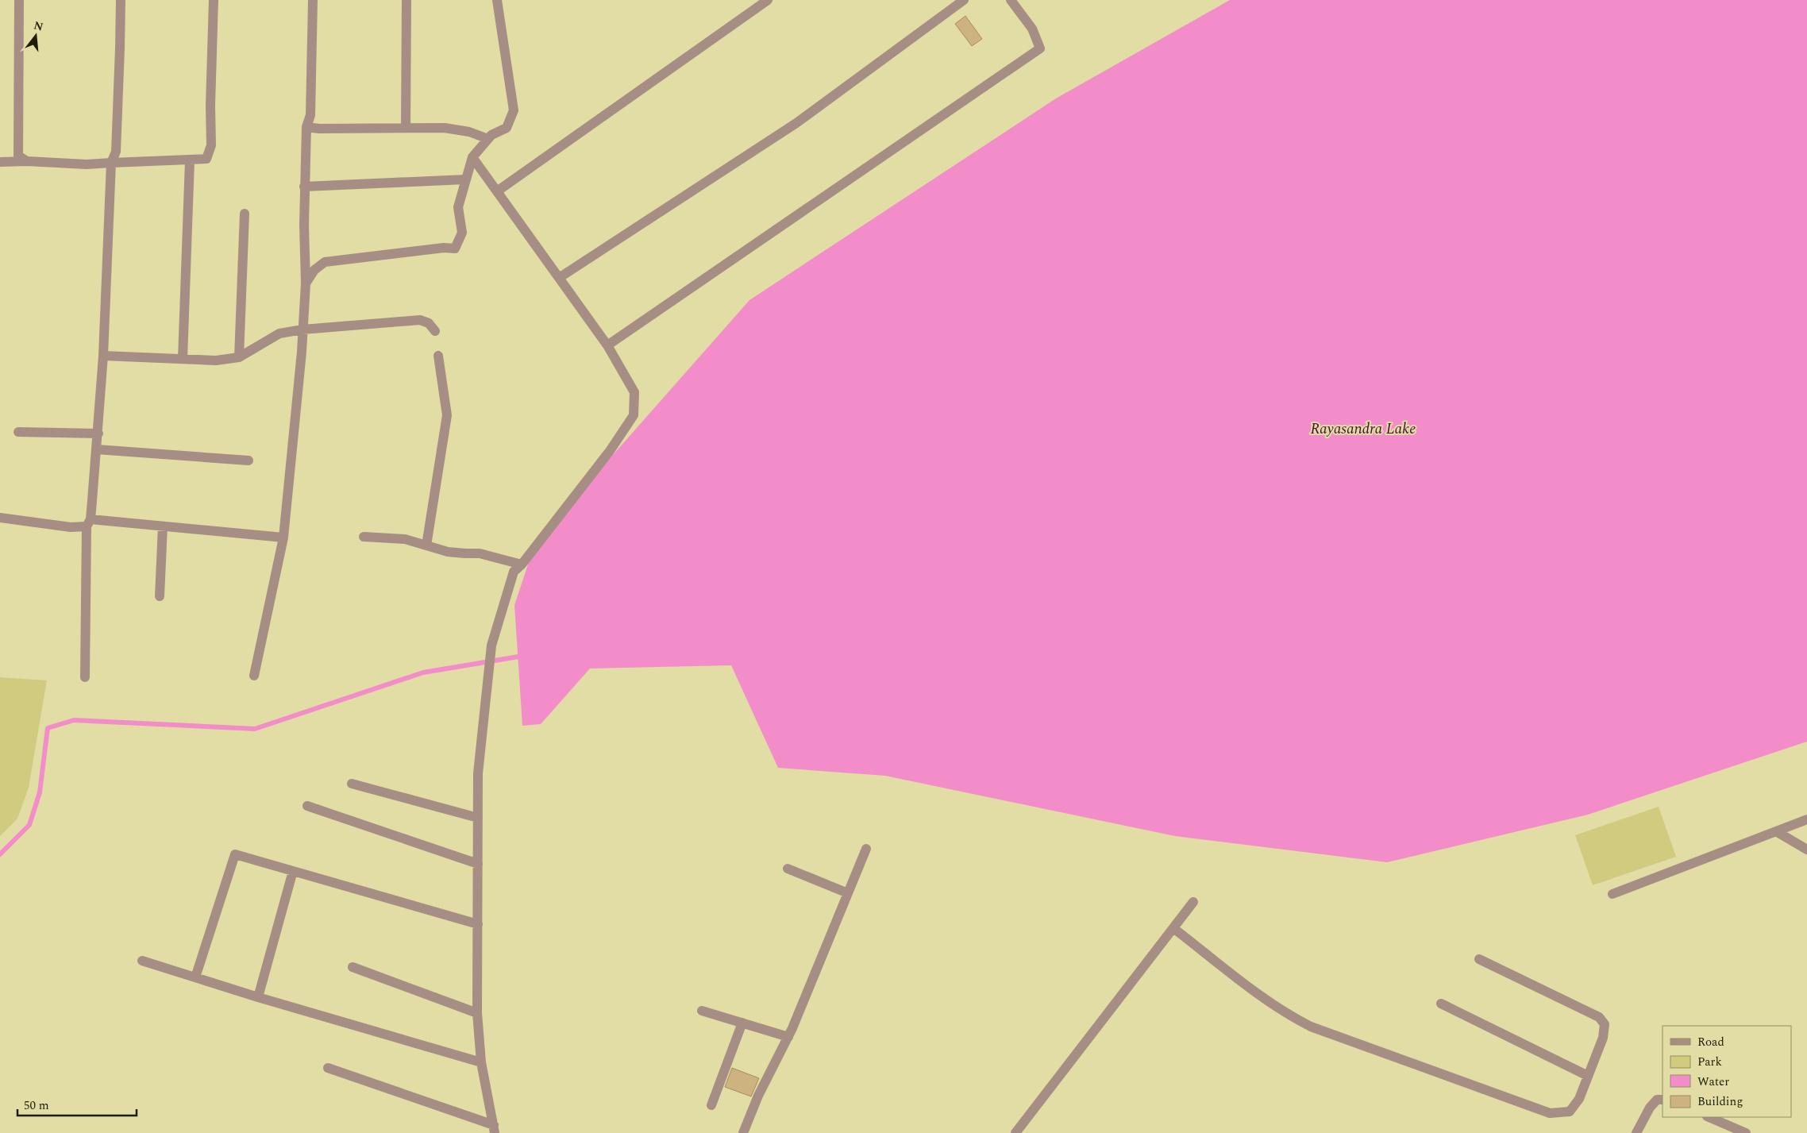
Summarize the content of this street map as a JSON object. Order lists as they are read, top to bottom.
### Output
{
  "water": ["Rayasandra Lake"],
  "legend": [
    "Road",
    "Park",
    "Water",
    "Building"
  ],
  "scale_bar": "50 m",
  "north": "top"
}
